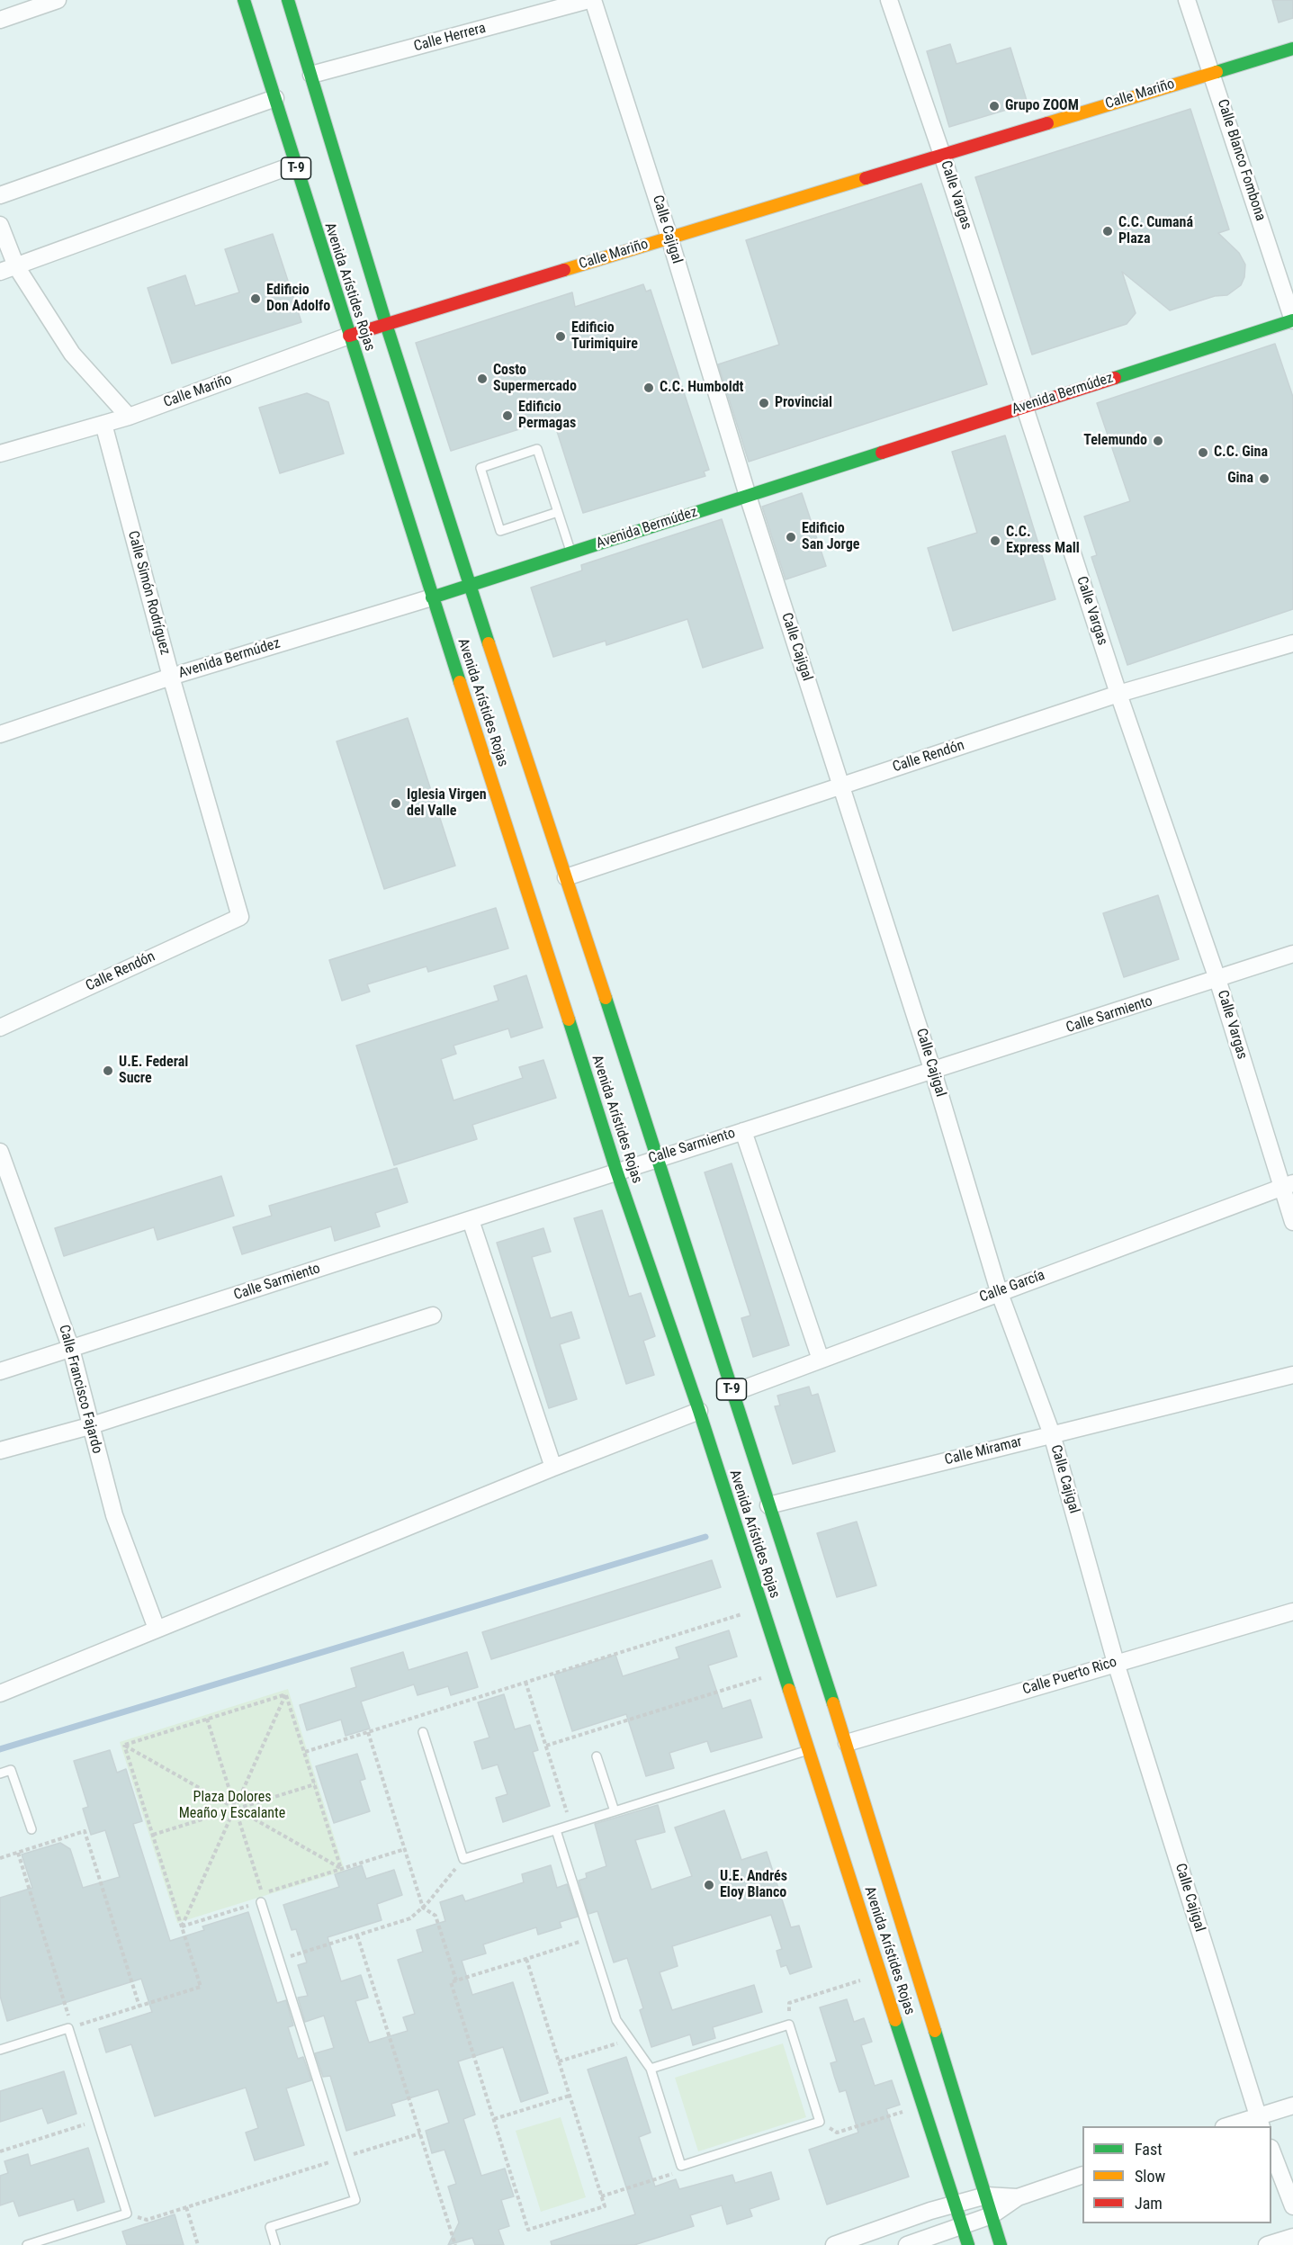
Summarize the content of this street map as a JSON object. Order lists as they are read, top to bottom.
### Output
{
  "streets": {
    "main road": [
      "Calle Mariño",
      "T-9",
      "Avenida Arístides Rojas",
      "Avenida Bermúdez"
    ],
    "street": [
      "Calle Herrera",
      "Calle Blanco Fombona",
      "Calle Vargas",
      "Calle Cajigal",
      "Calle Simón Rodríguez",
      "Calle Rendón",
      "Calle Sarmiento",
      "Calle García",
      "Calle Francisco Fajardo",
      "Calle Miramar",
      "Calle Puerto Rico"
    ]
  },
  "crossings": [
    ["Calle Herrera", "Avenida Arístides Rojas"],
    ["Calle Mariño", "Calle Blanco Fombona"],
    ["Calle Mariño", "Calle Vargas"],
    ["Calle Mariño", "Calle Cajigal"],
    ["Calle Mariño", "Avenida Arístides Rojas"],
    ["Calle Mariño", "Calle Simón Rodríguez"],
    ["Calle Blanco Fombona", "Avenida Bermúdez"],
    ["Calle Vargas", "Avenida Bermúdez"],
    ["Calle Vargas", "Calle Rendón"],
    ["Calle Vargas", "Calle Sarmiento"],
    ["Calle Vargas", "Calle García"],
    ["Calle Cajigal", "Avenida Bermúdez"],
    ["Calle Cajigal", "Calle Rendón"],
    ["Calle Cajigal", "Calle Sarmiento"],
    ["Calle Cajigal", "Calle García"],
    ["Calle Cajigal", "Calle Miramar"],
    ["Calle Cajigal", "Calle Puerto Rico"],
    ["Avenida Arístides Rojas", "Avenida Bermúdez"],
    ["Avenida Arístides Rojas", "Calle Rendón"],
    ["Avenida Arístides Rojas", "Calle Sarmiento"],
    ["Avenida Arístides Rojas", "Calle García"],
    ["Avenida Arístides Rojas", "Calle Miramar"],
    ["Avenida Arístides Rojas", "Calle Puerto Rico"],
    ["Avenida Bermúdez", "Calle Simón Rodríguez"],
    ["Calle Simón Rodríguez", "Calle Rendón"],
    ["Calle Sarmiento", "Calle Francisco Fajardo"]
  ],
  "parks": ["Plaza Dolores Meaño y Escalante"],
  "places": [
    "Grupo ZOOM",
    "C.C. Cumaná Plaza",
    "Edificio Don Adolfo",
    "Edificio Turimiquire",
    "Costo Supermercado",
    "C.C. Humboldt",
    "Provincial",
    "Edificio Permagas",
    "Telemundo",
    "C.C. Gina",
    "Gina",
    "Edificio San Jorge",
    "C.C. Express Mall",
    "Iglesia Virgen del Valle",
    "U.E. Federal Sucre",
    "U.E. Andrés Eloy Blanco"
  ],
  "legend": ["Fast", "Slow", "Jam"]
}
